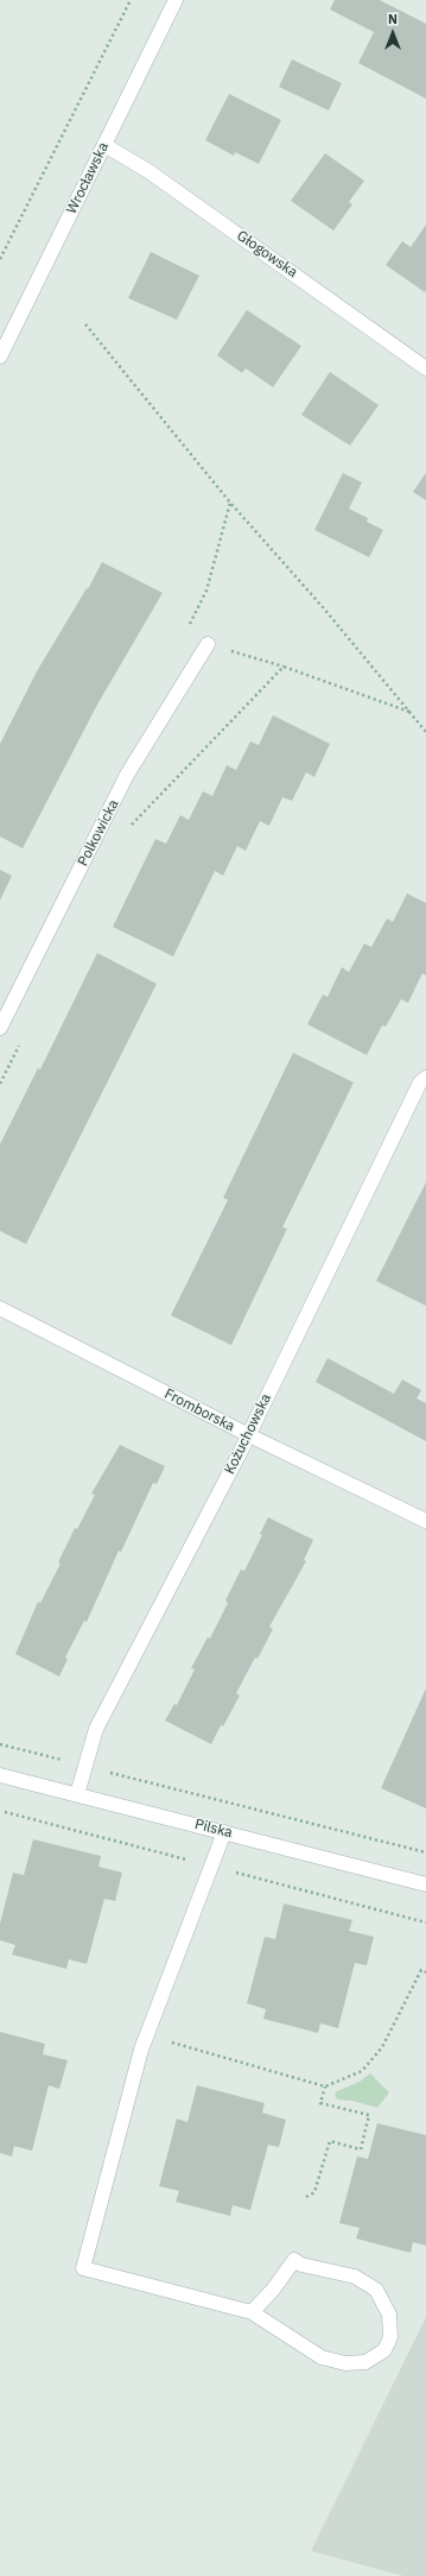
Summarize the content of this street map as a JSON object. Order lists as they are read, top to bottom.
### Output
{
  "streets": {
    "street": [
      "Wrocławska",
      "Głogowska",
      "Polkowicka",
      "Fromborska",
      "Kożuchowska",
      "Pilska"
    ]
  },
  "crossings": [
    ["Wrocławska", "Głogowska"],
    ["Fromborska", "Kożuchowska"],
    ["Kożuchowska", "Pilska"]
  ],
  "north": "top"
}
